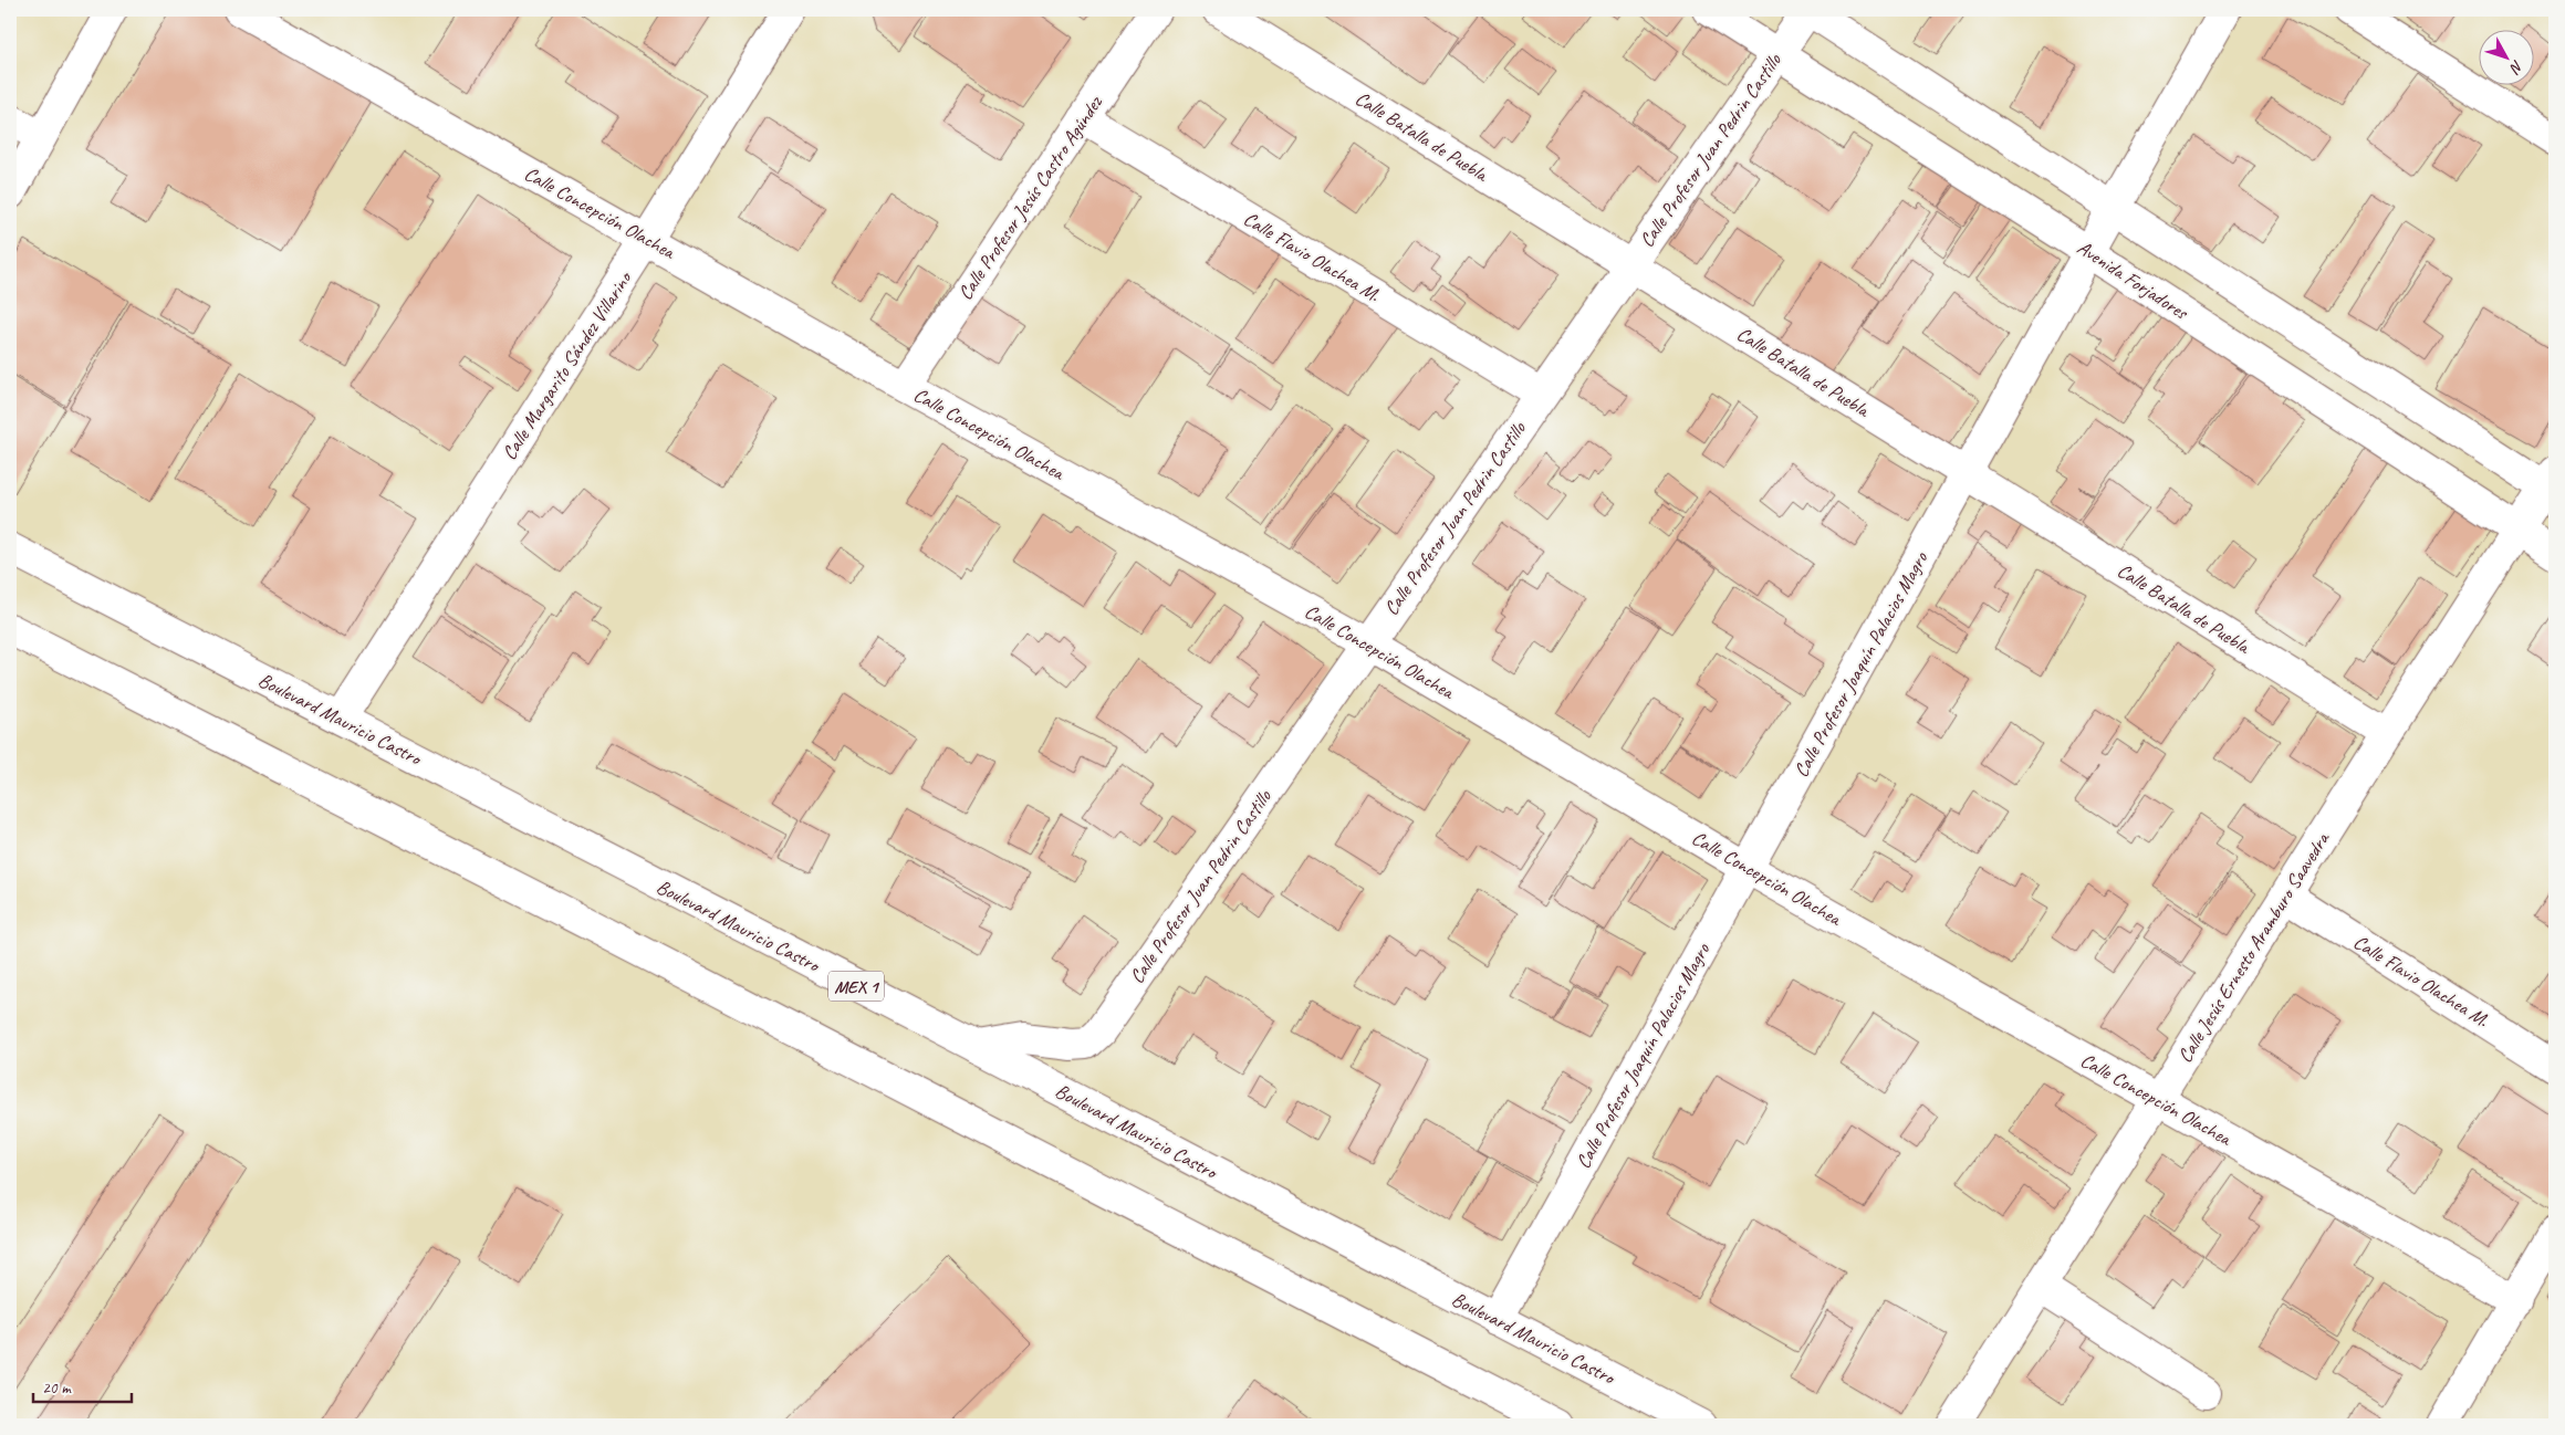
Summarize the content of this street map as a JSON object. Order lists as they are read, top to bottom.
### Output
{
  "streets": {
    "street": [
      "Calle Batalla de Puebla",
      "Calle Profesor Juan Pedrin Castillo",
      "Calle Profesor Jesús Castro Agúndez",
      "Calle Concepción Olachea",
      "Calle Flavio Olachea M.",
      "Avenida Forjadores",
      "Calle Margarito Sández Villarino",
      "Calle Profesor Joaquín Palacios Magro",
      "Boulevard Mauricio Castro",
      "Calle Jesús Ernesto Aramburo Saavedra",
      "MEX 1"
    ]
  },
  "crossings": [
    ["Calle Batalla de Puebla", "Calle Profesor Juan Pedrin Castillo"],
    ["Calle Batalla de Puebla", "Calle Profesor Joaquín Palacios Magro"],
    ["Calle Batalla de Puebla", "Calle Jesús Ernesto Aramburo Saavedra"],
    ["Calle Profesor Juan Pedrin Castillo", "Calle Concepción Olachea"],
    ["Calle Profesor Juan Pedrin Castillo", "Calle Flavio Olachea M."],
    ["Calle Profesor Juan Pedrin Castillo", "Avenida Forjadores"],
    ["Calle Profesor Juan Pedrin Castillo", "Boulevard Mauricio Castro"],
    ["Calle Profesor Jesús Castro Agúndez", "Calle Concepción Olachea"],
    ["Calle Profesor Jesús Castro Agúndez", "Calle Flavio Olachea M."],
    ["Calle Concepción Olachea", "Calle Margarito Sández Villarino"],
    ["Calle Concepción Olachea", "Calle Profesor Joaquín Palacios Magro"],
    ["Calle Concepción Olachea", "Calle Jesús Ernesto Aramburo Saavedra"],
    ["Calle Flavio Olachea M.", "Calle Jesús Ernesto Aramburo Saavedra"],
    ["Avenida Forjadores", "Calle Profesor Joaquín Palacios Magro"],
    ["Avenida Forjadores", "Calle Jesús Ernesto Aramburo Saavedra"],
    ["Calle Margarito Sández Villarino", "Boulevard Mauricio Castro"],
    ["Calle Profesor Joaquín Palacios Magro", "Boulevard Mauricio Castro"]
  ],
  "scale_bar": "20 m",
  "north": "bottom right"
}
